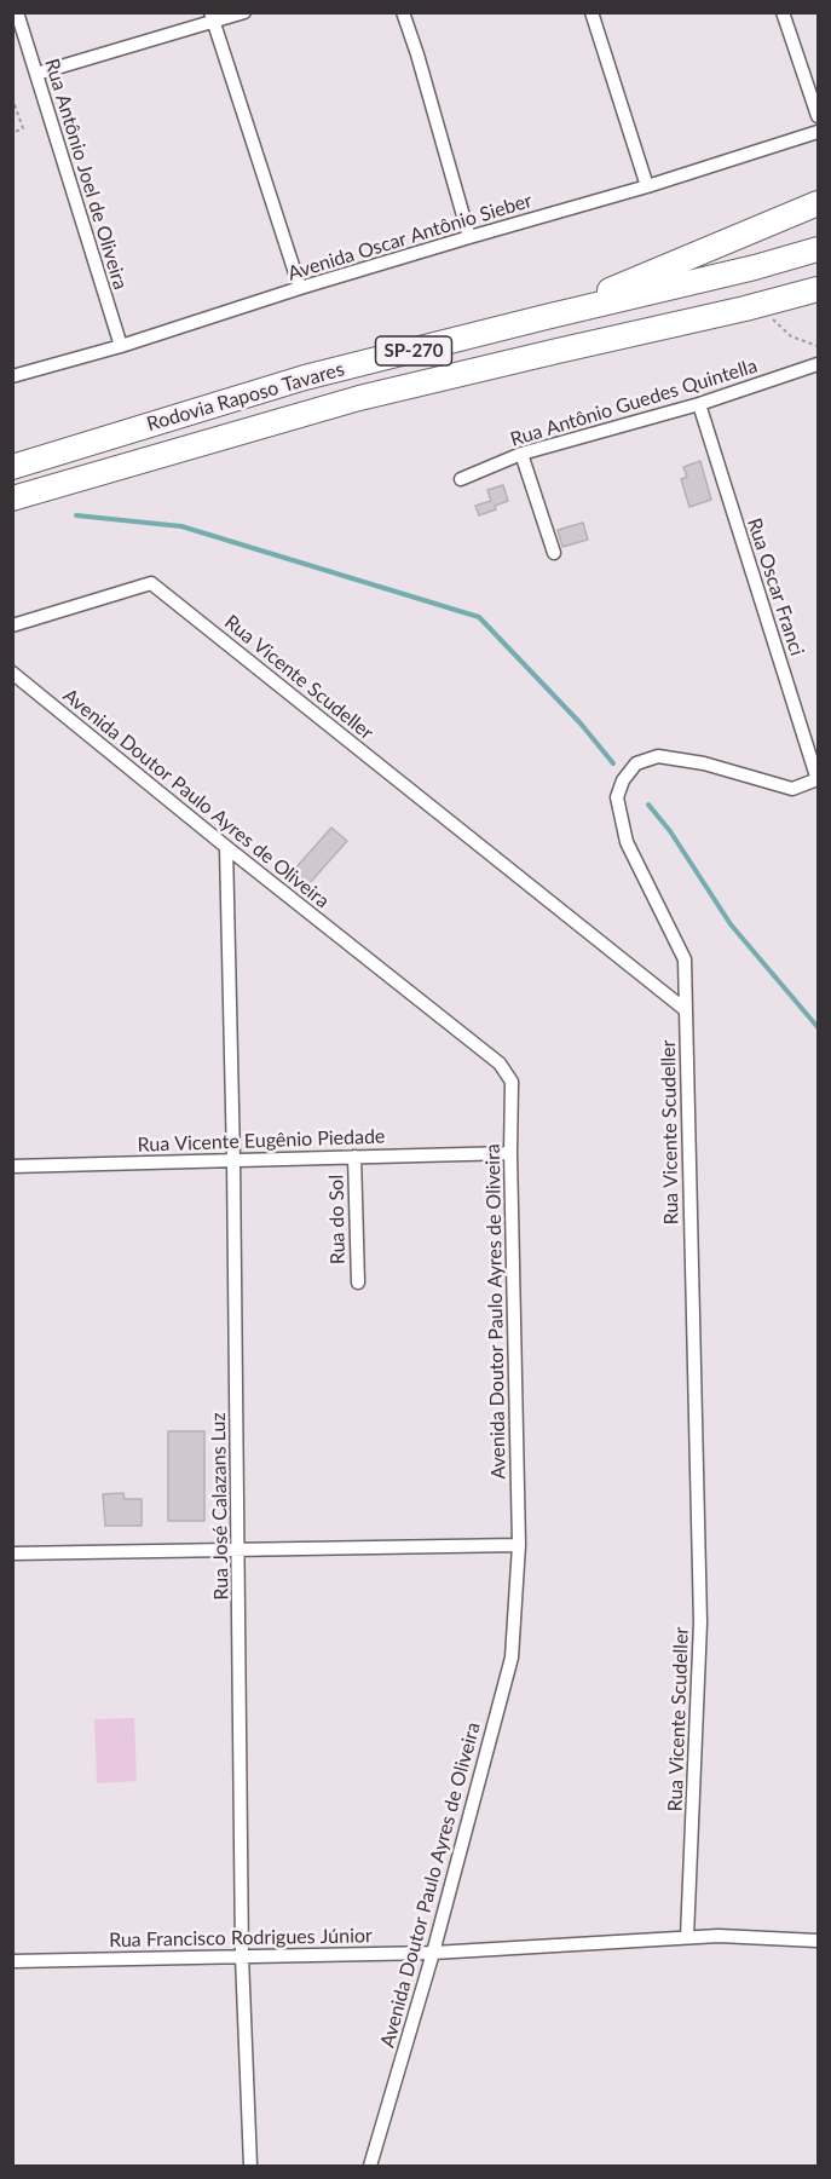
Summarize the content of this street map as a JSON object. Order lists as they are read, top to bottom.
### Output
{
  "streets": {
    "highway": ["SP-270", "Rodovia Raposo Tavares"],
    "street": [
      "Rua Antônio Joel de Oliveira",
      "Avenida Oscar Antônio Sieber",
      "Rua Antônio Guedes Quintella",
      "Rua Oscar Franci",
      "Rua Vicente Scudeller",
      "Avenida Doutor Paulo Ayres de Oliveira",
      "Rua Vicente Eugênio Piedade",
      "Rua do Sol",
      "Rua José Calazans Luz",
      "Rua Francisco Rodrigues Júnior"
    ]
  },
  "crossings": [
    ["Rua Antônio Joel de Oliveira", "Avenida Oscar Antônio Sieber"],
    ["Rua Antônio Guedes Quintella", "Rua Oscar Franci"],
    ["Rua Vicente Scudeller", "Rua Francisco Rodrigues Júnior"],
    ["Avenida Doutor Paulo Ayres de Oliveira", "Rua Vicente Eugênio Piedade"],
    ["Avenida Doutor Paulo Ayres de Oliveira", "Rua José Calazans Luz"],
    ["Avenida Doutor Paulo Ayres de Oliveira", "Rua Francisco Rodrigues Júnior"],
    ["Rua Vicente Eugênio Piedade", "Rua do Sol"],
    ["Rua Vicente Eugênio Piedade", "Rua José Calazans Luz"],
    ["Rua José Calazans Luz", "Rua Francisco Rodrigues Júnior"]
  ]
}
